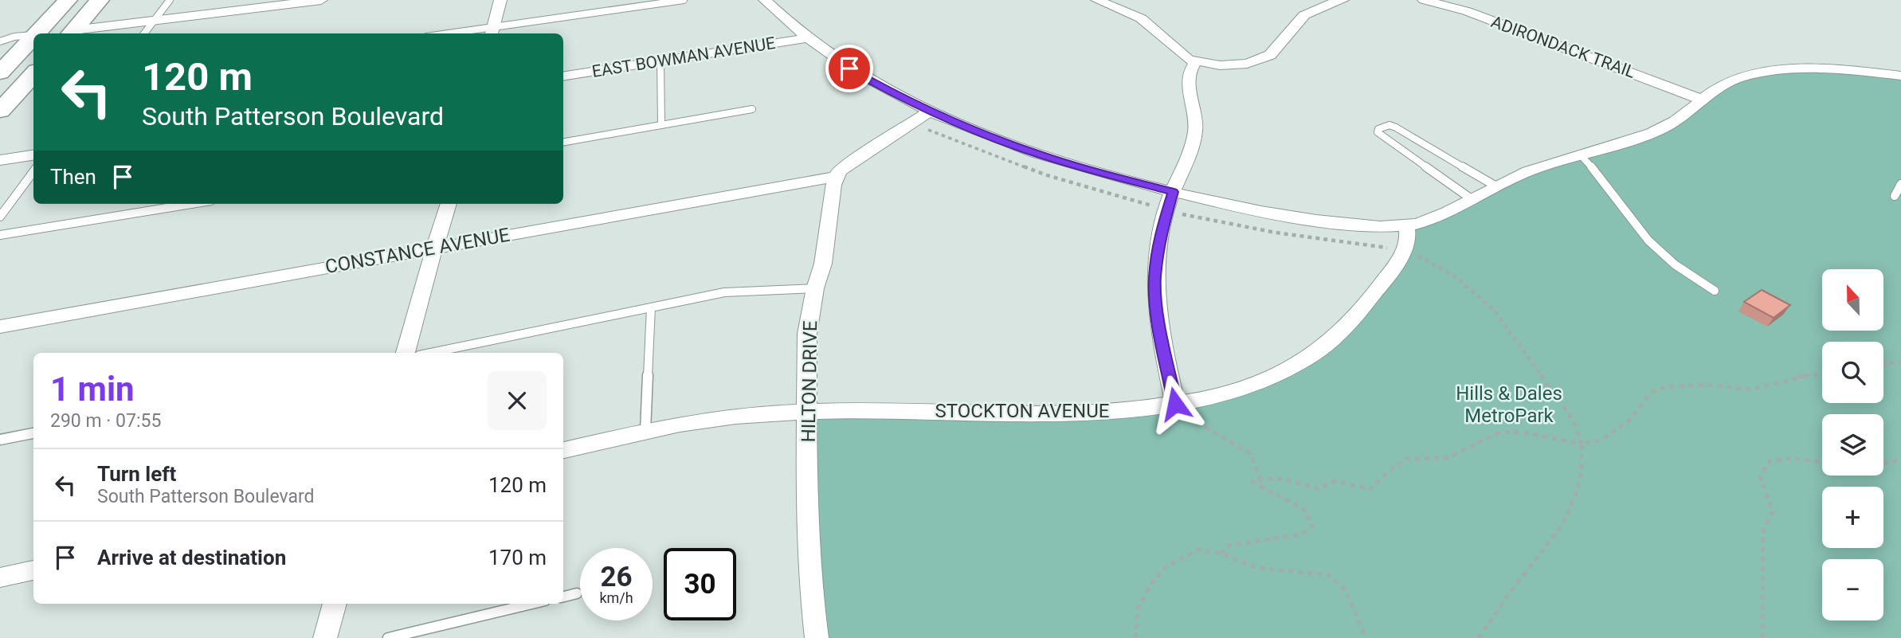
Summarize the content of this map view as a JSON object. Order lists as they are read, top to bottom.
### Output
{
  "streets": {
    "street": [
      "ADIRONDACK TRAIL",
      "EAST BOWMAN AVENUE",
      "CONSTANCE AVENUE",
      "HILTON DRIVE",
      "STOCKTON AVENUE"
    ]
  },
  "crossings": [
    ["CONSTANCE AVENUE", "HILTON DRIVE"],
    ["HILTON DRIVE", "STOCKTON AVENUE"]
  ],
  "parks": ["Hills & Dales MetroPark"],
  "north": "top",
  "page": {
    "turn": ["120 m", "South Patterson Boulevard"],
    "then": "Then",
    "map_buttons": ["+", "−"],
    "heading": ["1 min", "290 m · 07:55"],
    "list": [
      {
        "name": "Turn left",
        "note": "South Patterson Boulevard",
        "value": "120 m"
      },
      {
        "name": "Arrive at destination",
        "value": "170 m"
      }
    ],
    "speed": "26 km/h",
    "limit": "30"
  }
}
